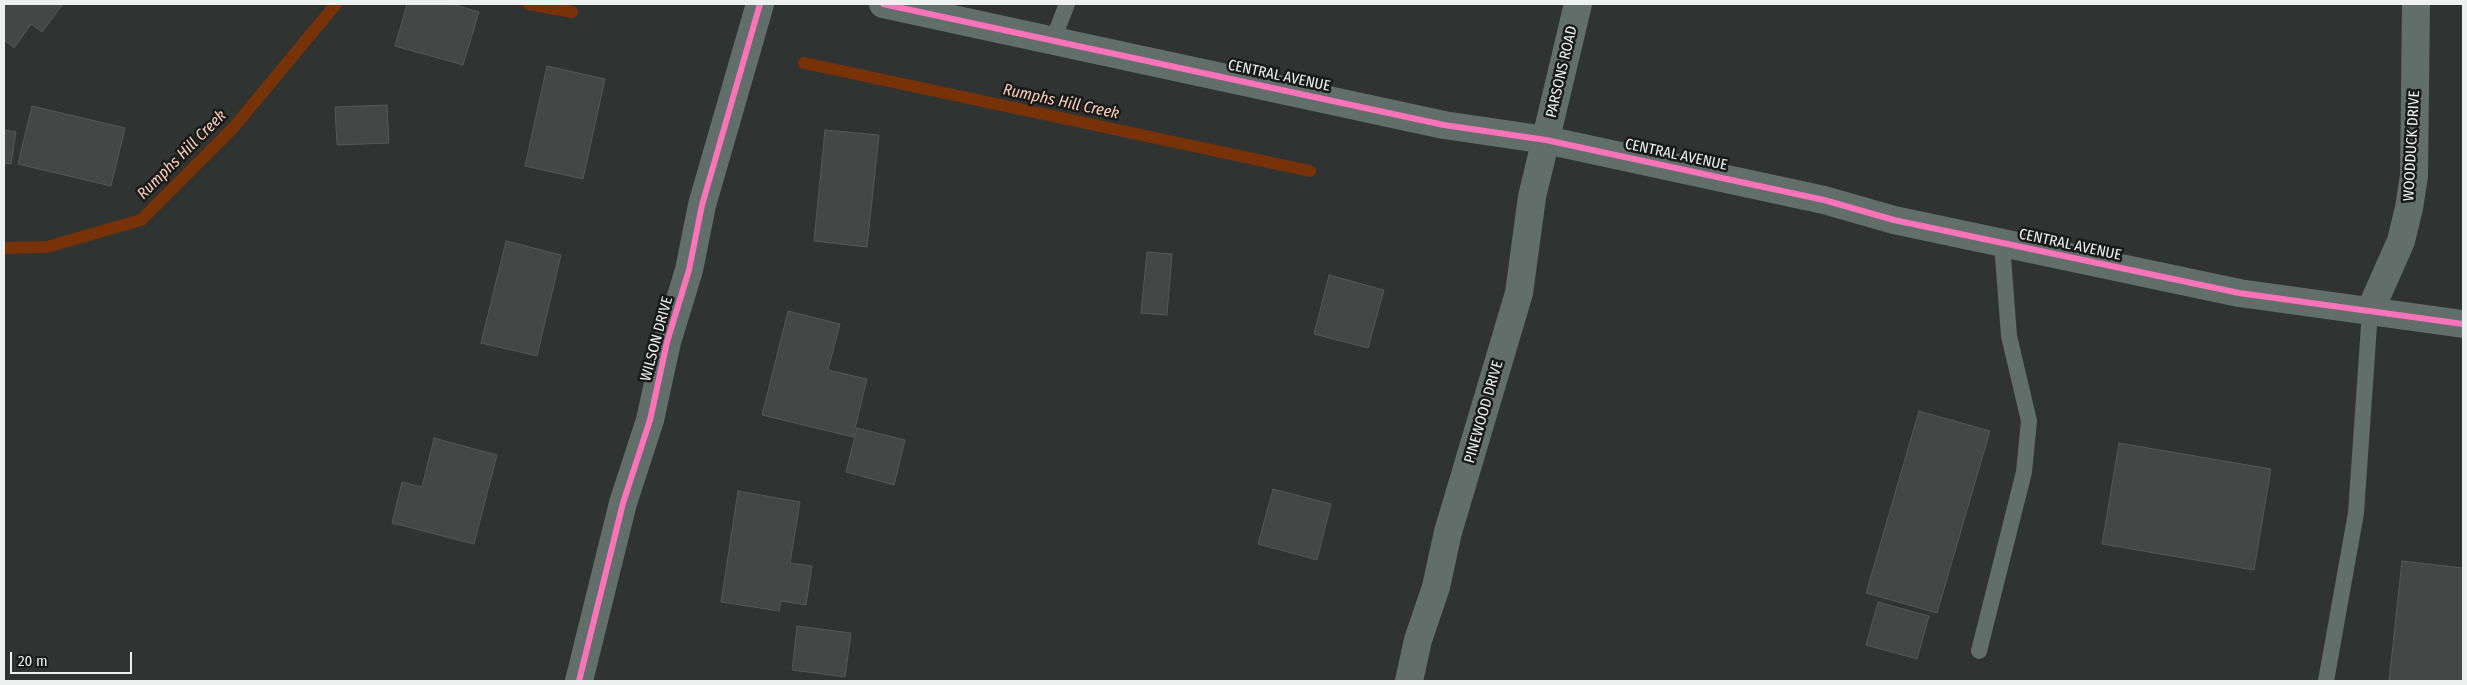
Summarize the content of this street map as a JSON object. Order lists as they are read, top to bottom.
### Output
{
  "streets": {
    "street": [
      "PARSONS ROAD",
      "CENTRAL AVENUE",
      "WOODDUCK DRIVE",
      "WILSON DRIVE",
      "PINEWOOD DRIVE"
    ]
  },
  "crossings": [
    ["PARSONS ROAD", "CENTRAL AVENUE"],
    ["PARSONS ROAD", "PINEWOOD DRIVE"],
    ["CENTRAL AVENUE", "WOODDUCK DRIVE"],
    ["CENTRAL AVENUE", "PINEWOOD DRIVE"]
  ],
  "water": ["Rumphs Hill Creek"],
  "scale_bar": "20 m"
}
